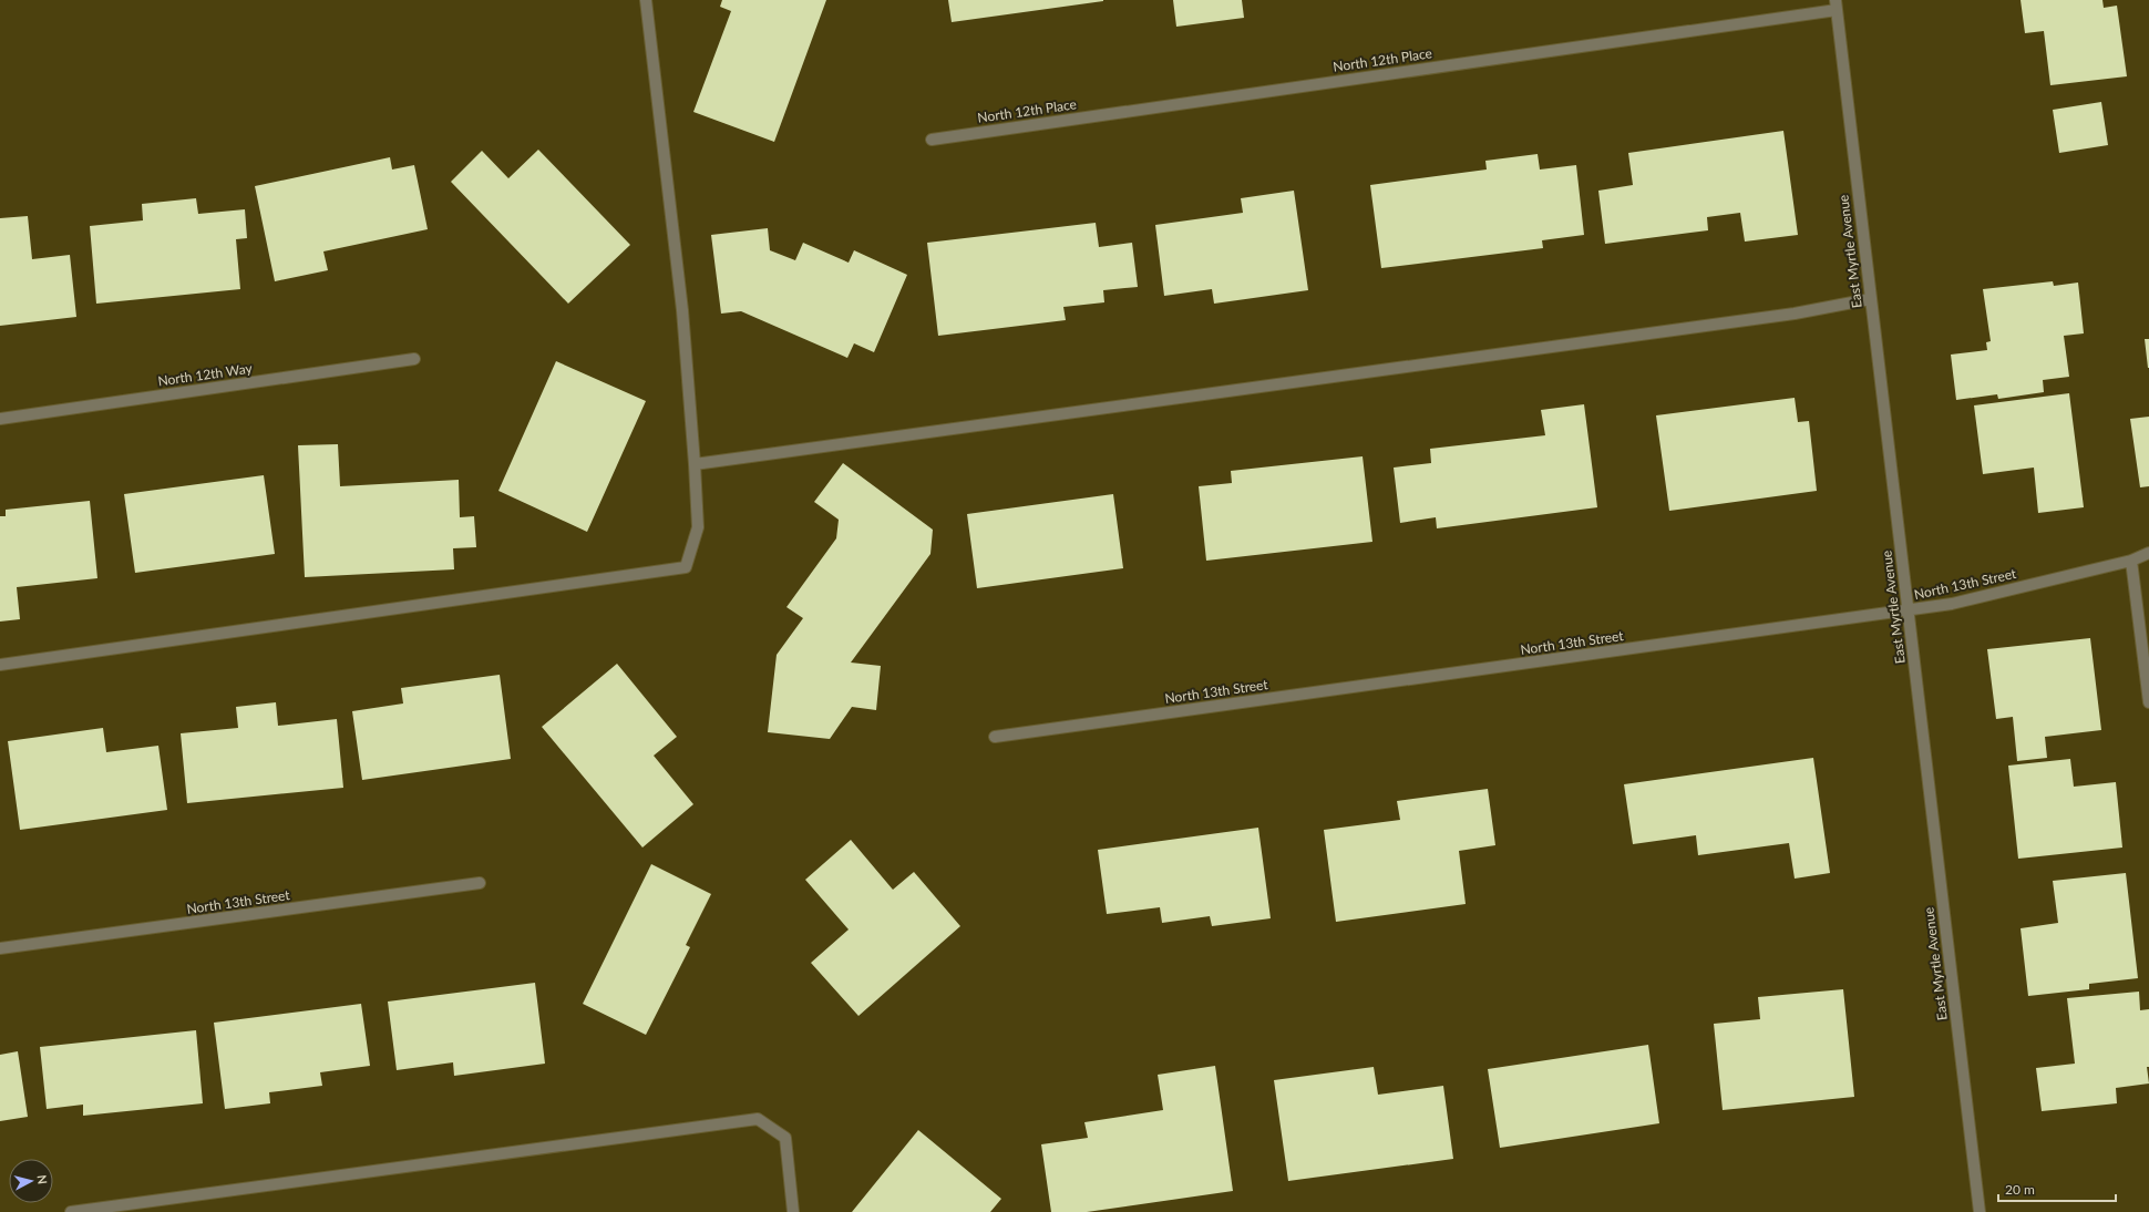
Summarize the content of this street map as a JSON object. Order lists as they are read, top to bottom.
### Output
{
  "streets": {
    "street": [
      "North 12th Place",
      "East Myrtle Avenue",
      "North 12th Way",
      "North 13th Street"
    ]
  },
  "crossings": [
    ["North 12th Place", "East Myrtle Avenue"],
    ["East Myrtle Avenue", "North 13th Street"]
  ],
  "scale_bar": "20 m",
  "north": "right"
}
